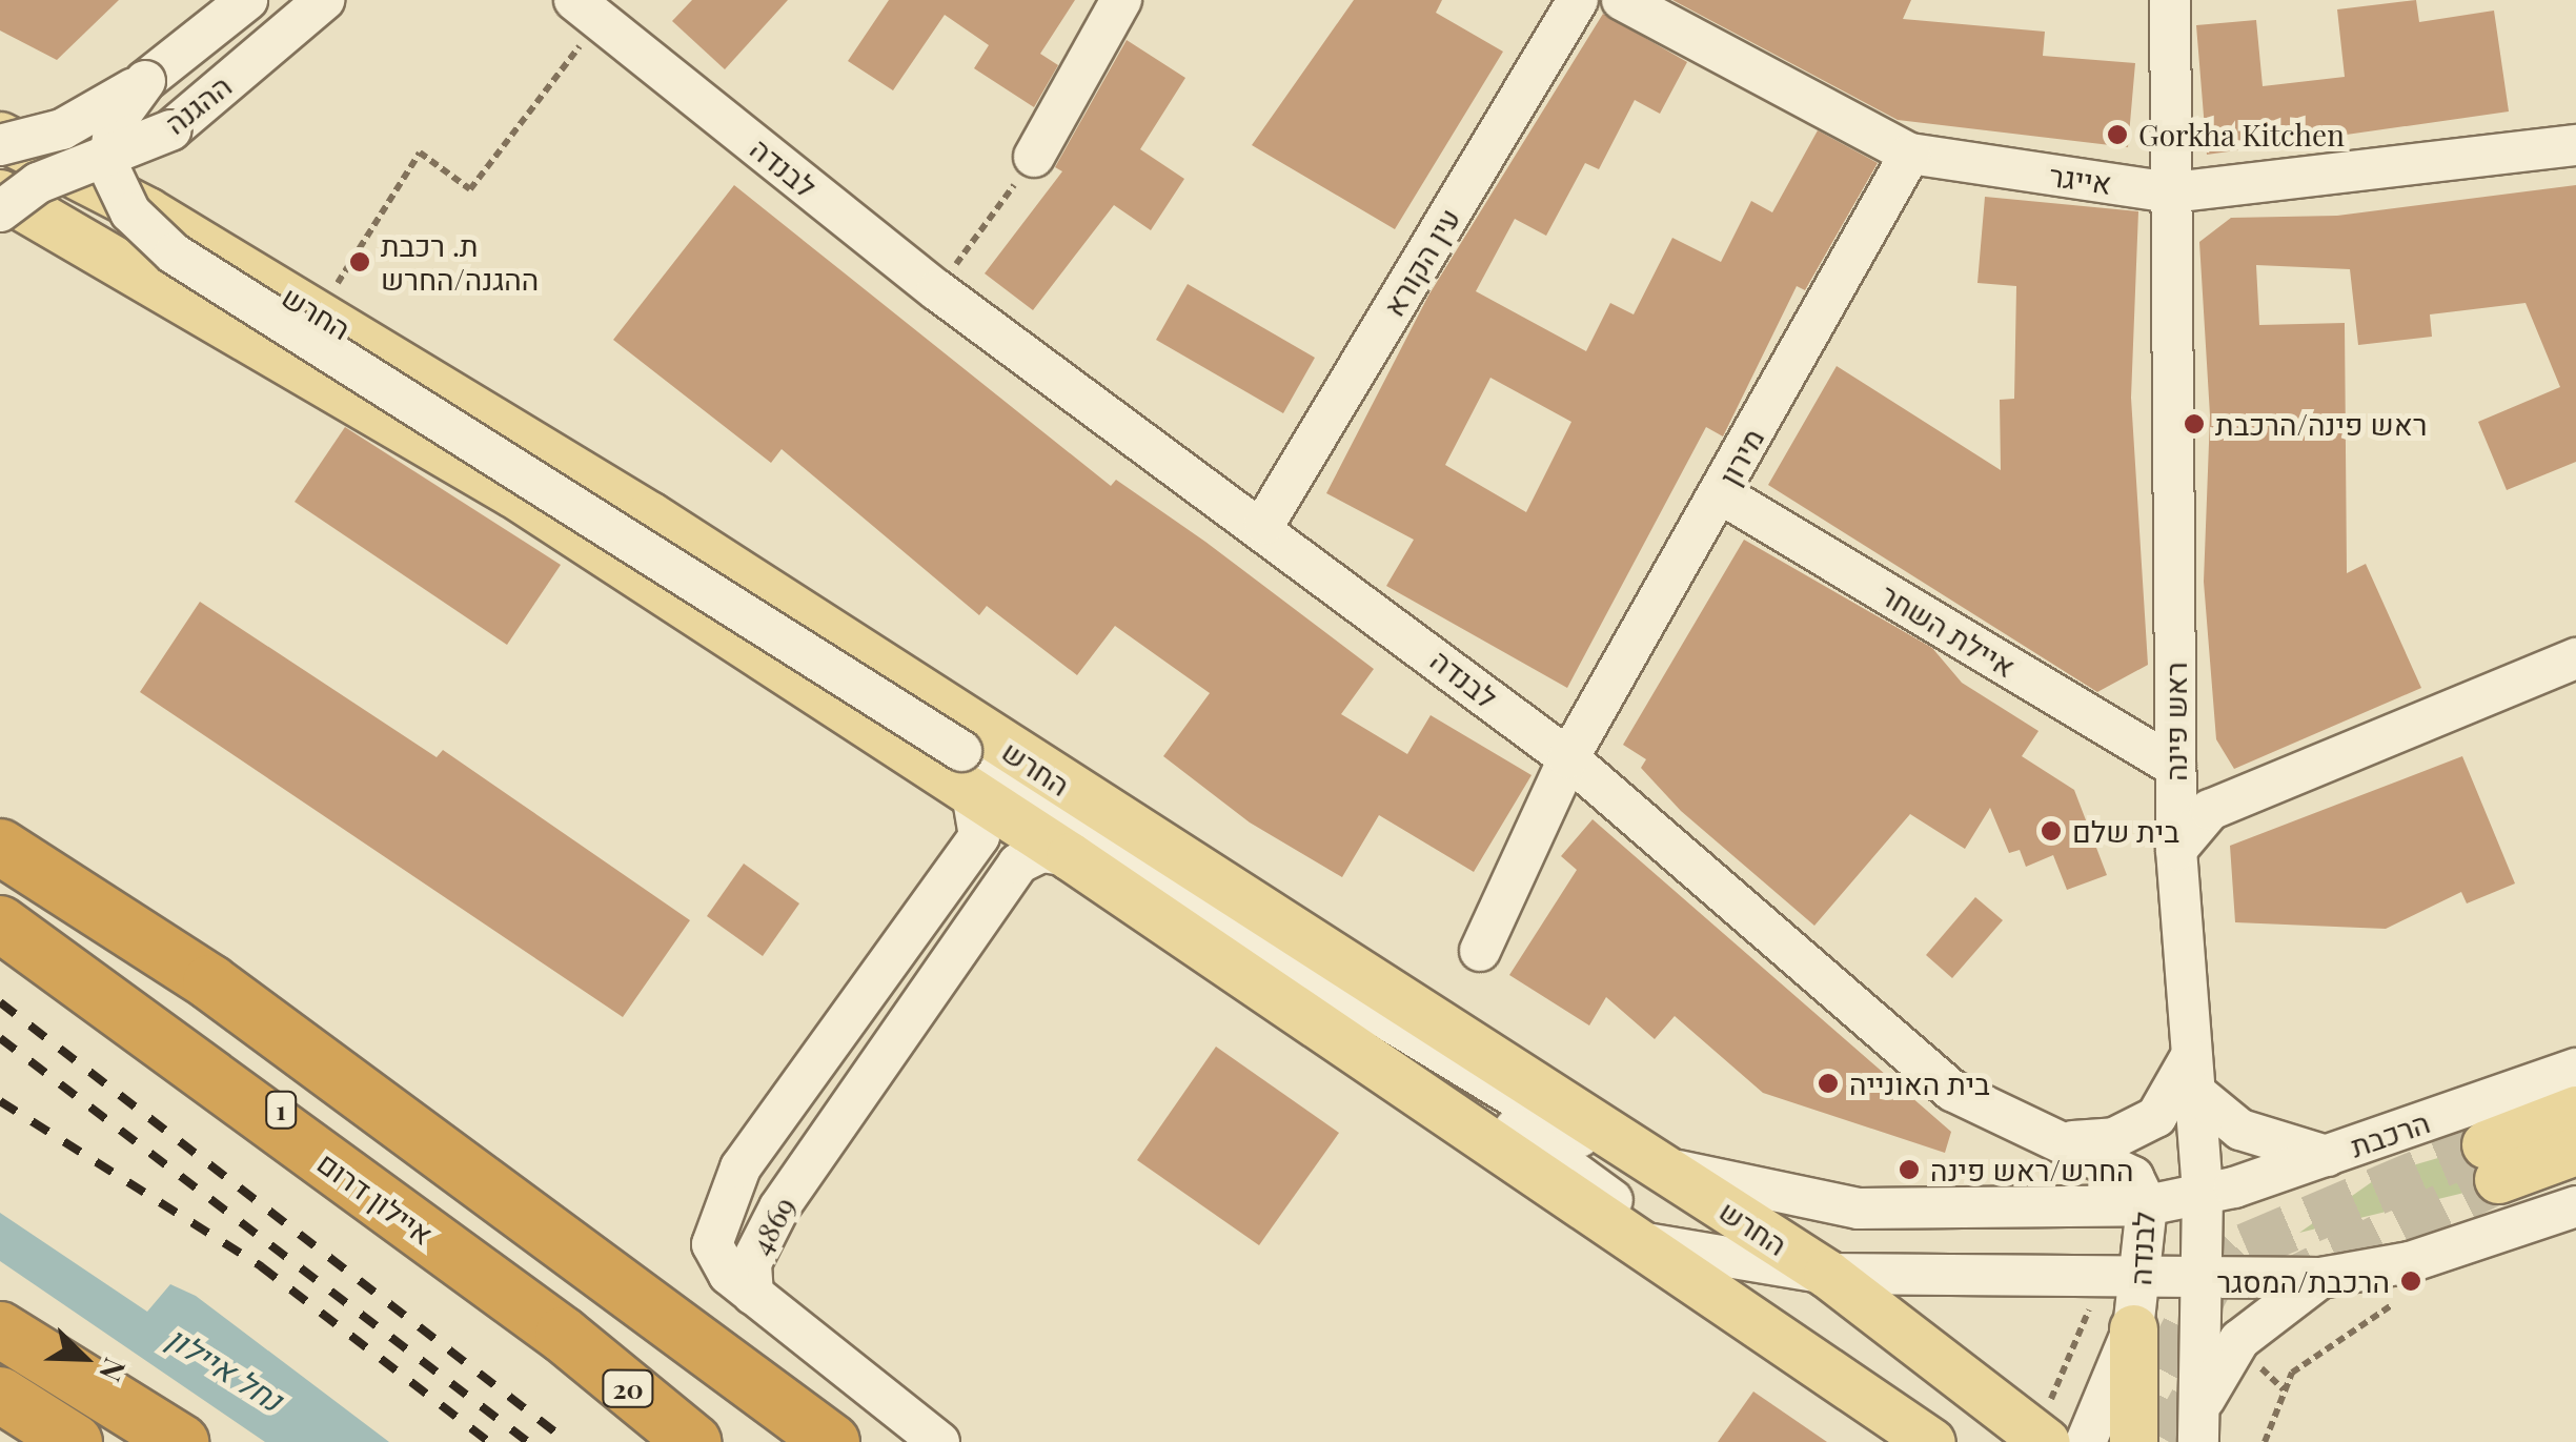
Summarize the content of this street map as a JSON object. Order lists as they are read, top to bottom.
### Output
{
  "streets": {
    "highway": ["1", "איילון דרום", "20"],
    "main road": ["החרש"],
    "street": [
      "ההגנה",
      "לבנדה",
      "אייגר",
      "עין הקורא",
      "מירון",
      "איילת השחר",
      "ראש פינה",
      "הרכבת",
      "4869"
    ]
  },
  "crossings": [
    ["לבנדה", "עין הקורא"],
    ["לבנדה", "מירון"],
    ["לבנדה", "הרכבת"],
    ["אייגר", "מירון"],
    ["אייגר", "ראש פינה"],
    ["החרש", "הרכבת"],
    ["החרש", "4869"],
    ["מירון", "איילת השחר"],
    ["איילת השחר", "ראש פינה"],
    ["ראש פינה", "הרכבת"],
    ["1", "איילון דרום"],
    ["הרכבת", "4869"]
  ],
  "water": ["נחל איילון"],
  "places": [
    "Gorkha Kitchen",
    "ת. רכבת ההגנה/החרש",
    "ראש פינה/הרכבת",
    "בית שלם",
    "בית האונייה",
    "החרש/ראש פינה",
    "הרכבת/המסגר"
  ],
  "north": "bottom right"
}
